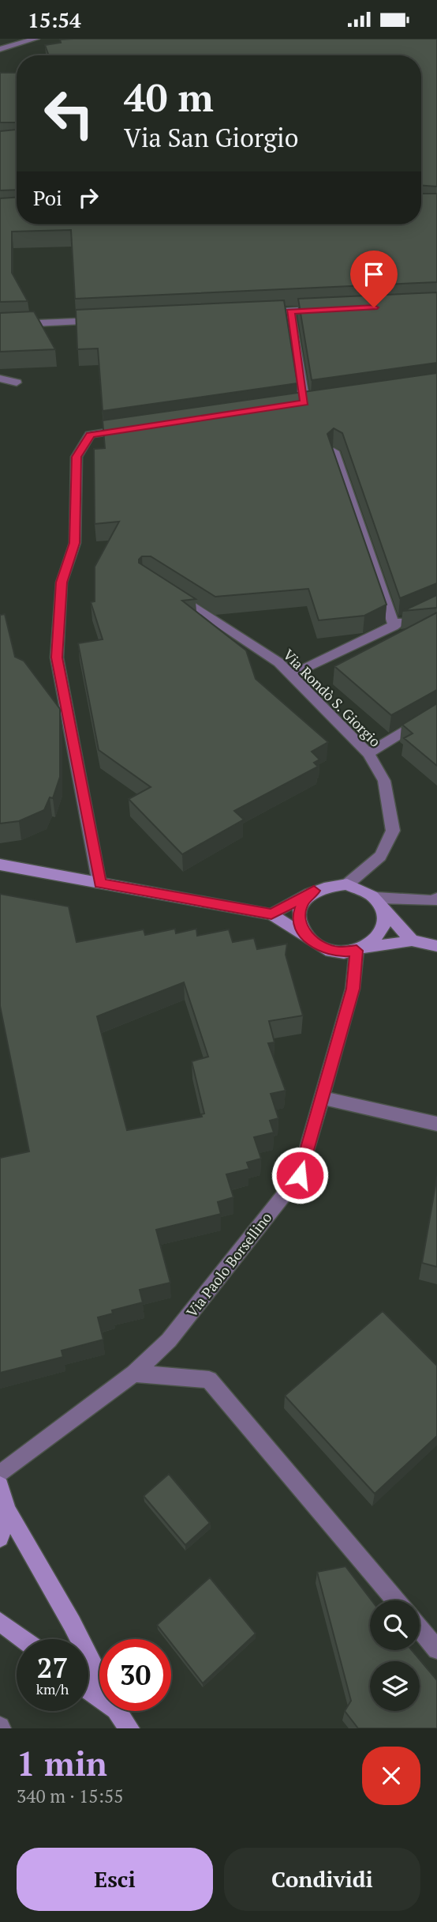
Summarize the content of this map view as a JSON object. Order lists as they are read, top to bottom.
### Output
{
  "streets": {
    "street": ["Via Rondò S. Giorgio", "Via Paolo Borsellino"]
  },
  "crossings": [
    ["Via Rondò S. Giorgio", "Via Paolo Borsellino"]
  ],
  "page": {
    "status": "15:54",
    "turn": ["40 m", "Via San Giorgio"],
    "then": "Poi",
    "speed": "27 km/h",
    "limit": "30",
    "heading": ["1 min", "340 m · 15:55"],
    "buttons": ["Esci", "Condividi"]
  }
}
